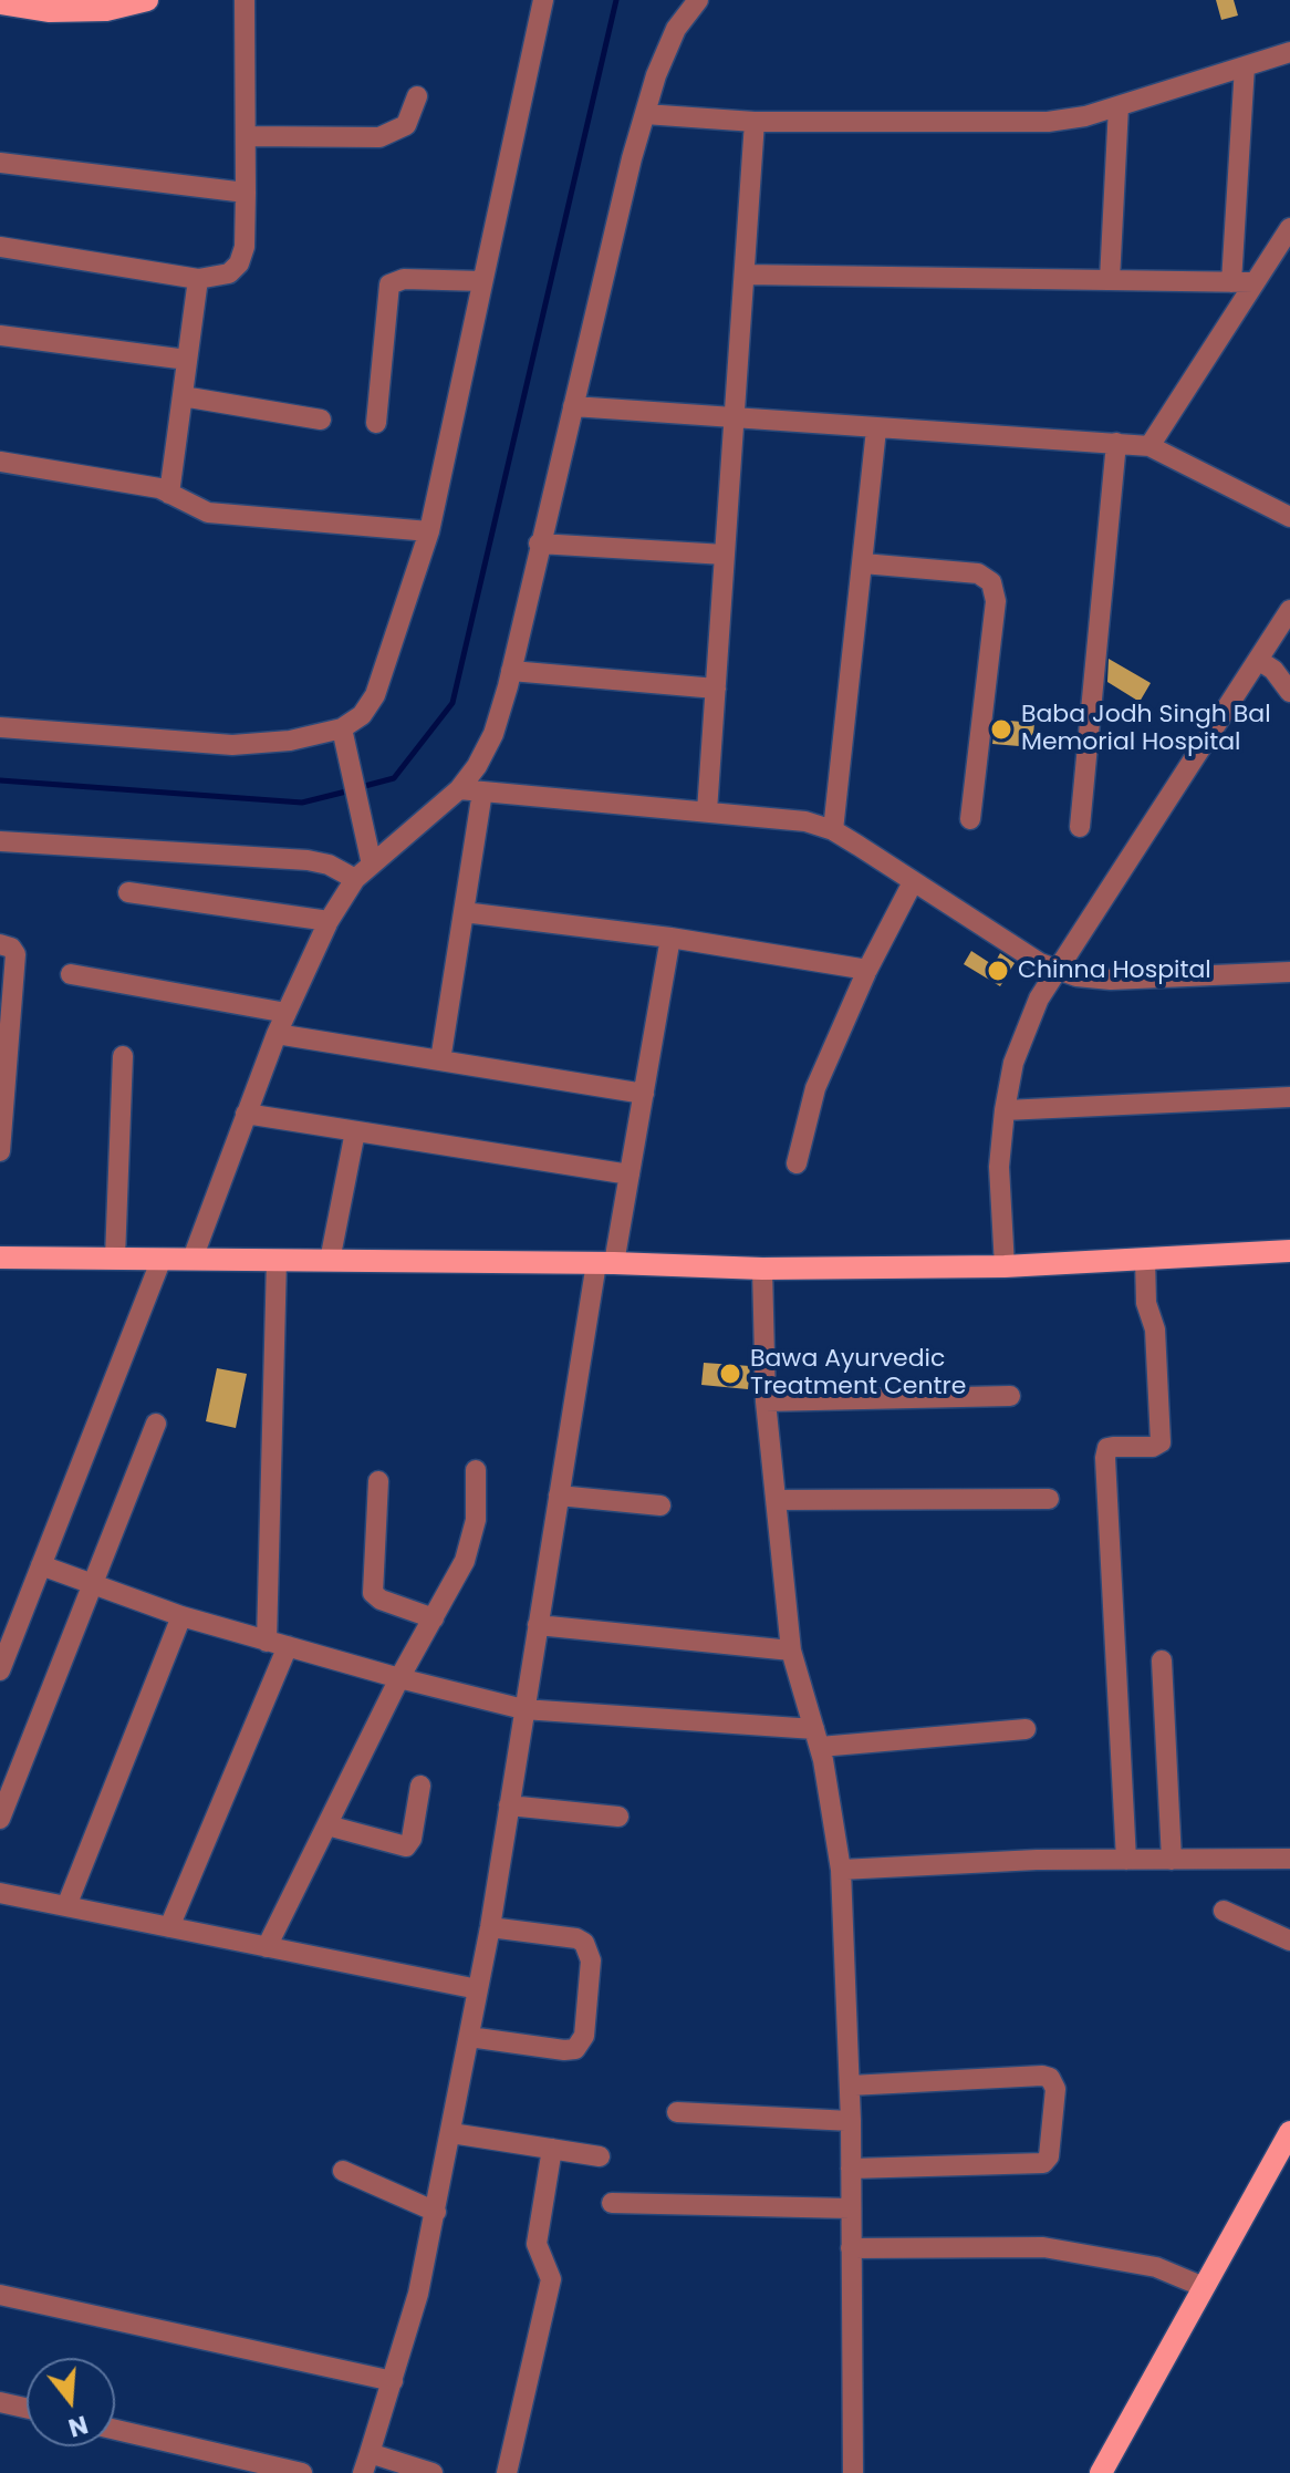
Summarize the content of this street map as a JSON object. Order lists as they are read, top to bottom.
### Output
{
  "places": ["Baba Jodh Singh Bal Memorial Hospital", "Chinna Hospital", "Bawa Ayurvedic Treatment Centre"],
  "north": "bottom"
}
